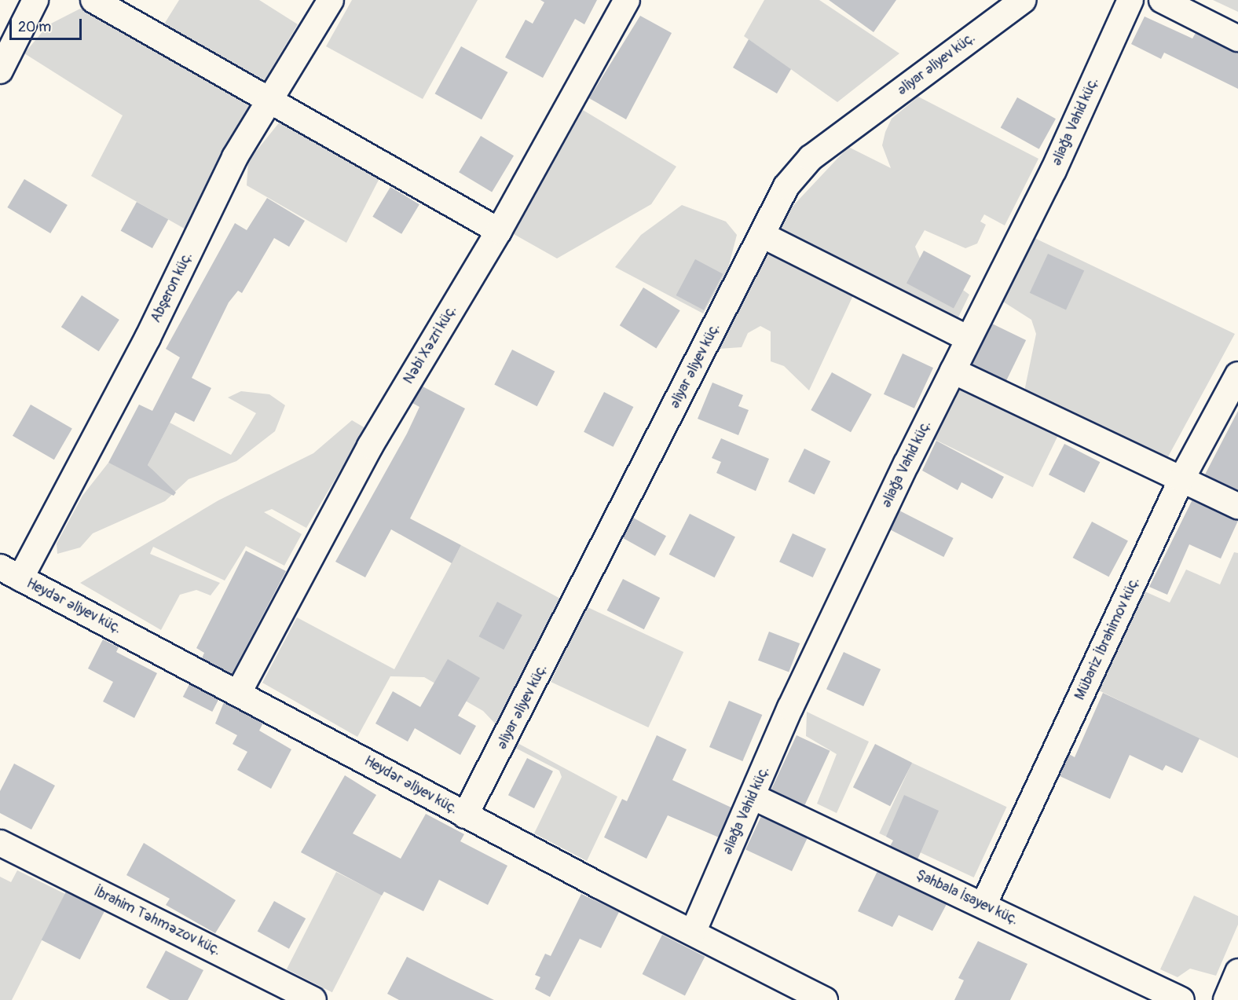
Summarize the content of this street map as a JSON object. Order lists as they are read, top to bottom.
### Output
{
  "streets": {
    "street": [
      "Əliyar Əliyev küç.",
      "Əliağa Vahid küç.",
      "Abşeron küç.",
      "Nəbi Xəzri küç.",
      "Heydər Əliyev küç.",
      "Mübariz İbrahimov küç.",
      "Şahbala İsayev küç.",
      "İbrahim Təhməzov küç."
    ]
  },
  "crossings": [
    ["Əliyar Əliyev küç.", "Heydər Əliyev küç."],
    ["Əliağa Vahid küç.", "Heydər Əliyev küç."],
    ["Əliağa Vahid küç.", "Şahbala İsayev küç."],
    ["Abşeron küç.", "Heydər Əliyev küç."],
    ["Nəbi Xəzri küç.", "Heydər Əliyev küç."],
    ["Mübariz İbrahimov küç.", "Şahbala İsayev küç."]
  ],
  "scale_bar": "20 m"
}
